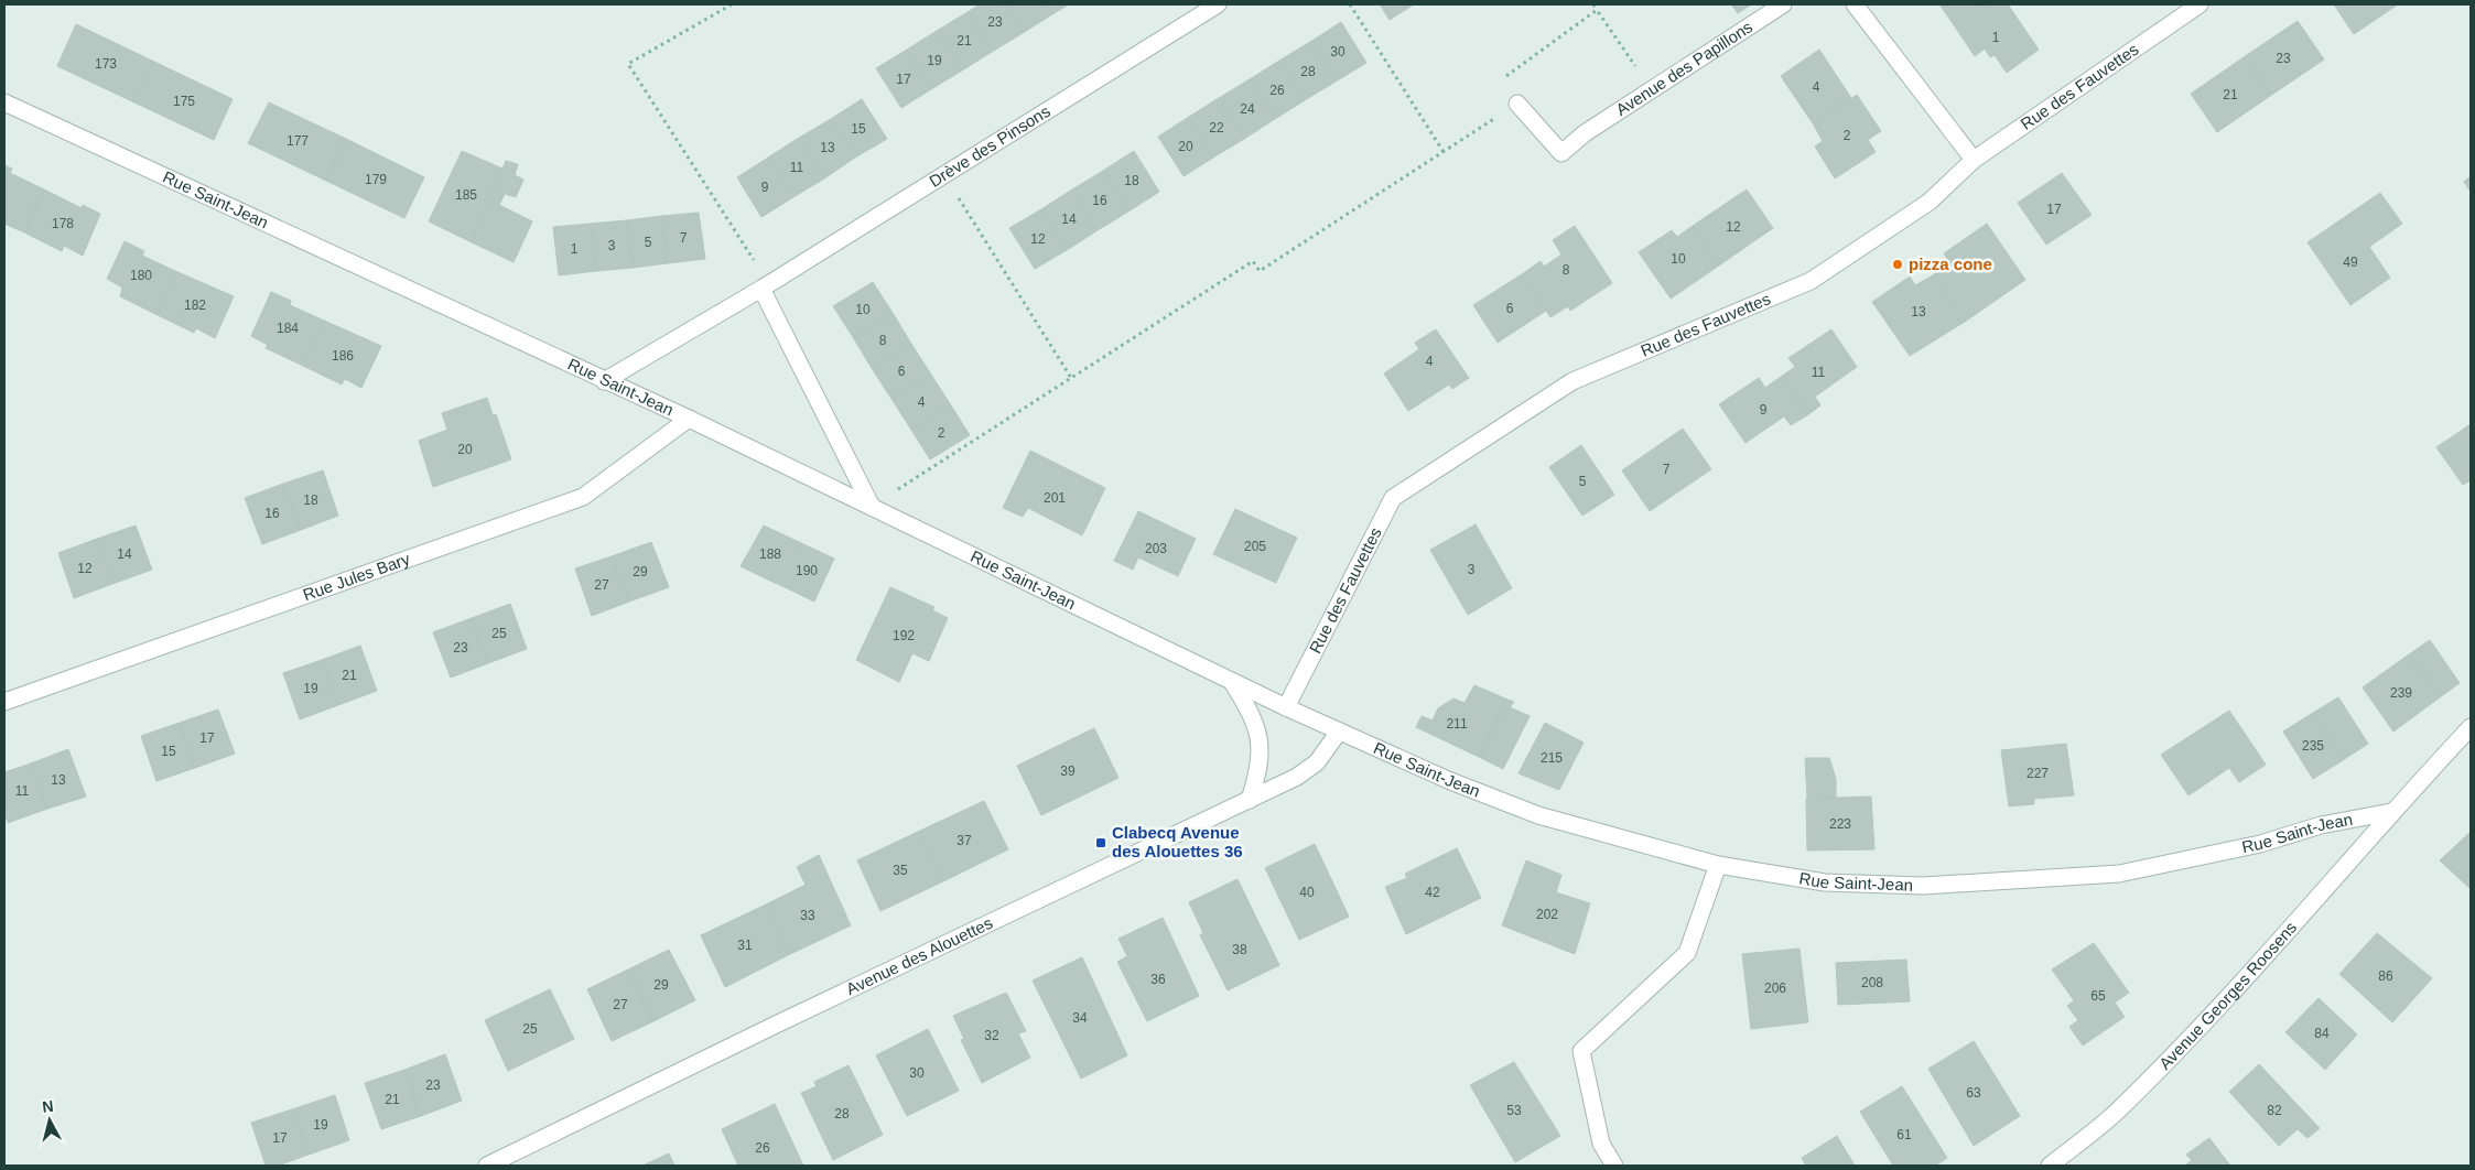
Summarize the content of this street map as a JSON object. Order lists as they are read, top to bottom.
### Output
{
  "streets": {
    "street": [
      "Avenue des Papillons",
      "Rue des Fauvettes",
      "Drève des Pinsons",
      "Rue Saint-Jean",
      "Rue Jules Bary",
      "Avenue des Alouettes",
      "Avenue Georges Roosens"
    ]
  },
  "crossings": [
    ["Rue des Fauvettes", "Rue Saint-Jean"],
    ["Drève des Pinsons", "Rue Saint-Jean"],
    ["Rue Saint-Jean", "Rue Jules Bary"],
    ["Rue Saint-Jean", "Avenue des Alouettes"],
    ["Rue Saint-Jean", "Avenue Georges Roosens"]
  ],
  "places": {
    "other": ["pizza cone"],
    "transit": ["Clabecq Avenue des Alouettes 36"]
  },
  "house_numbers": [
    "23",
    "1",
    "21",
    "30",
    "23",
    "19",
    "173",
    "28",
    "17",
    "4",
    "26",
    "21",
    "175",
    "24",
    "22",
    "15",
    "2",
    "177",
    "20",
    "13",
    "11",
    "179",
    "18",
    "9",
    "185",
    "16",
    "17",
    "14",
    "178",
    "12",
    "7",
    "12",
    "5",
    "3",
    "1",
    "10",
    "49",
    "8",
    "180",
    "182",
    "6",
    "10",
    "13",
    "184",
    "8",
    "186",
    "4",
    "6",
    "11",
    "4",
    "9",
    "2",
    "20",
    "7",
    "5",
    "201",
    "18",
    "16",
    "205",
    "203",
    "14",
    "188",
    "12",
    "3",
    "190",
    "29",
    "27",
    "25",
    "192",
    "23",
    "21",
    "19",
    "239",
    "211",
    "17",
    "235",
    "15",
    "215",
    "39",
    "227",
    "13",
    "11",
    "223",
    "37",
    "35",
    "40",
    "42",
    "202",
    "33",
    "31",
    "38",
    "86",
    "36",
    "208",
    "29",
    "206",
    "65",
    "27",
    "34",
    "25",
    "84",
    "32",
    "30",
    "23",
    "63",
    "21",
    "53",
    "82",
    "28",
    "19",
    "61",
    "17",
    "26"
  ],
  "north": "top"
}
